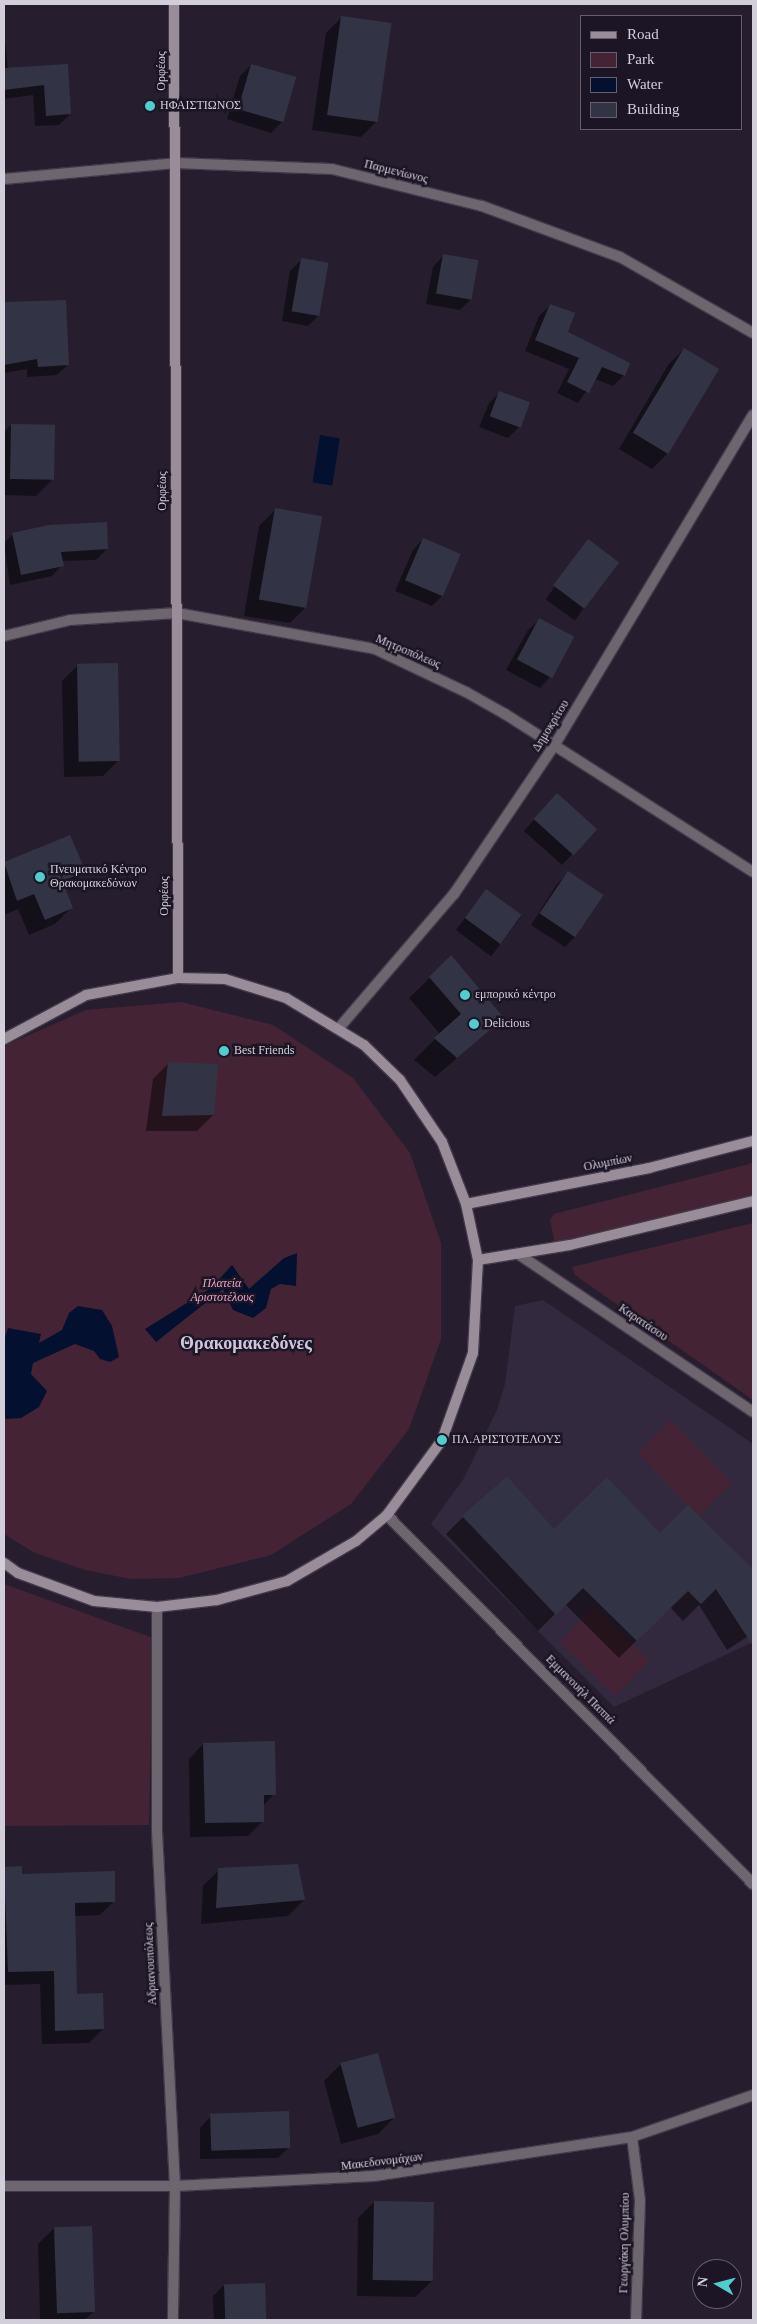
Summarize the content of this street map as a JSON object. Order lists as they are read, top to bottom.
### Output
{
  "streets": {
    "street": [
      "Ορφέως",
      "Παρμενίωνος",
      "Μητροπόλεως",
      "Δημοκρίτου",
      "Ολυμπίων",
      "Καρατάσου",
      "Εμμανουήλ Παππά",
      "Αδριανουπόλεως",
      "Μακεδονομάχων",
      "Γεωργάκη Ολυμπίου"
    ]
  },
  "crossings": [
    ["Ορφέως", "Παρμενίωνος"],
    ["Ορφέως", "Μητροπόλεως"],
    ["Μητροπόλεως", "Δημοκρίτου"],
    ["Αδριανουπόλεως", "Μακεδονομάχων"],
    ["Μακεδονομάχων", "Γεωργάκη Ολυμπίου"]
  ],
  "districts": ["Θρακομακεδόνες"],
  "parks": ["Πλατεία Αριστοτέλους"],
  "places": [
    "ΗΦΑΙΣΤΙΩΝΟΣ",
    "Πνευματικό Κέντρο Θρακομακεδόνων",
    "εμπορικό κέντρο",
    "Delicious",
    "Best Friends",
    "ΠΛ.ΑΡΙΣΤΟΤΕΛΟΥΣ"
  ],
  "legend": [
    "Road",
    "Park",
    "Water",
    "Building"
  ],
  "north": "left"
}
